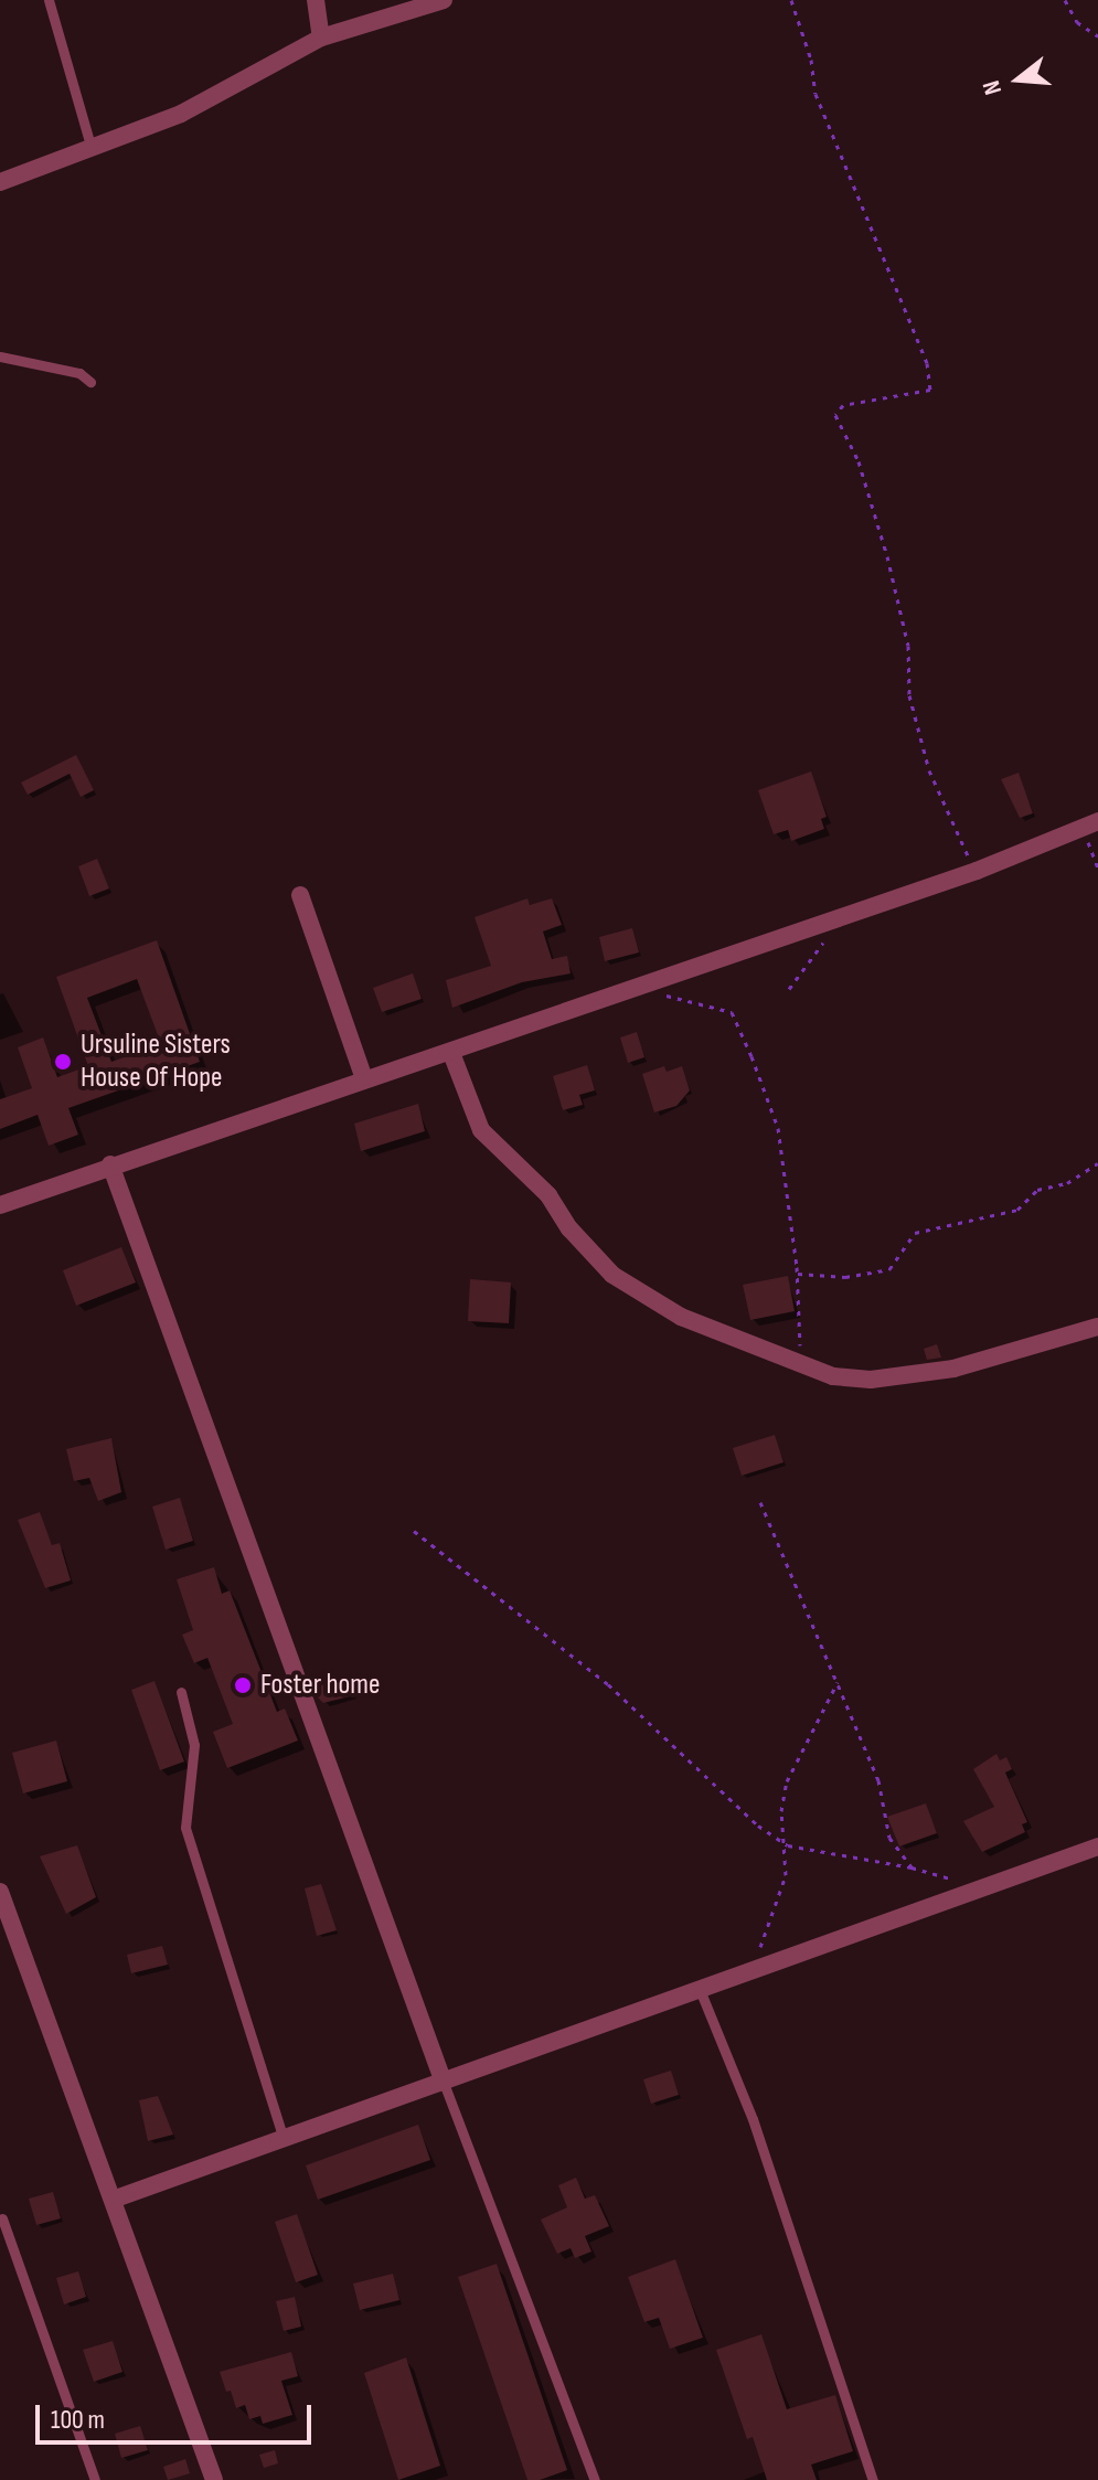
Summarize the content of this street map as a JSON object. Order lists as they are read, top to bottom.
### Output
{
  "places": ["Ursuline Sisters House Of Hope", "Foster home"],
  "scale_bar": "100 m",
  "north": "left"
}
